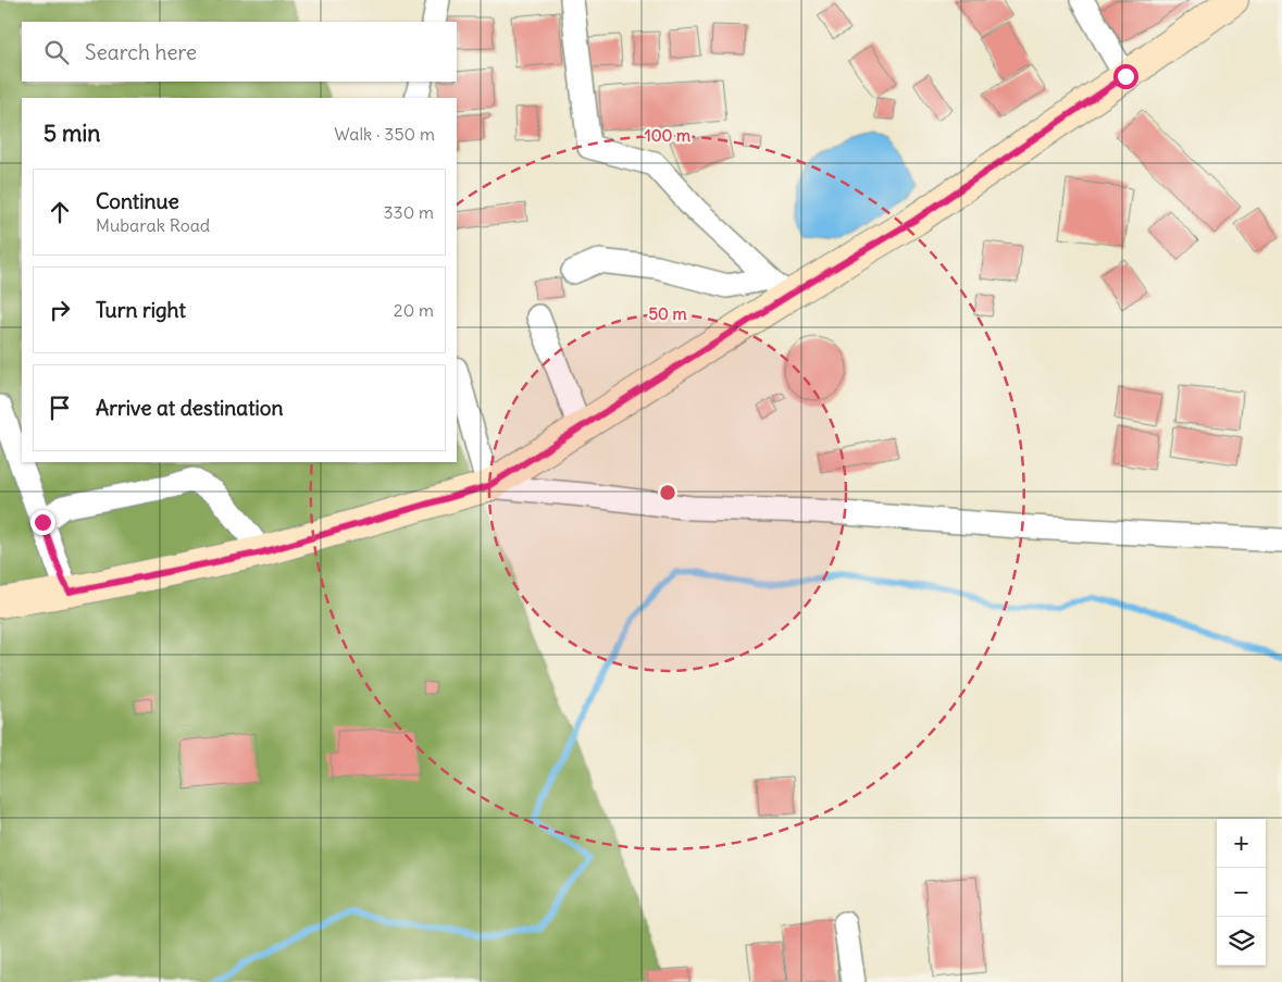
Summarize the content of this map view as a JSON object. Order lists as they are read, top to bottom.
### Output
{
  "page": {
    "search": "Search here",
    "heading": ["5 min", "Walk · 350 m"],
    "list": [
      ["Continue", "Mubarak Road", "330 m"],
      ["Turn right", "20 m"],
      "Arrive at destination"
    ],
    "map_buttons": ["+", "−"]
  },
  "rings": ["100 m", "50 m"]
}
